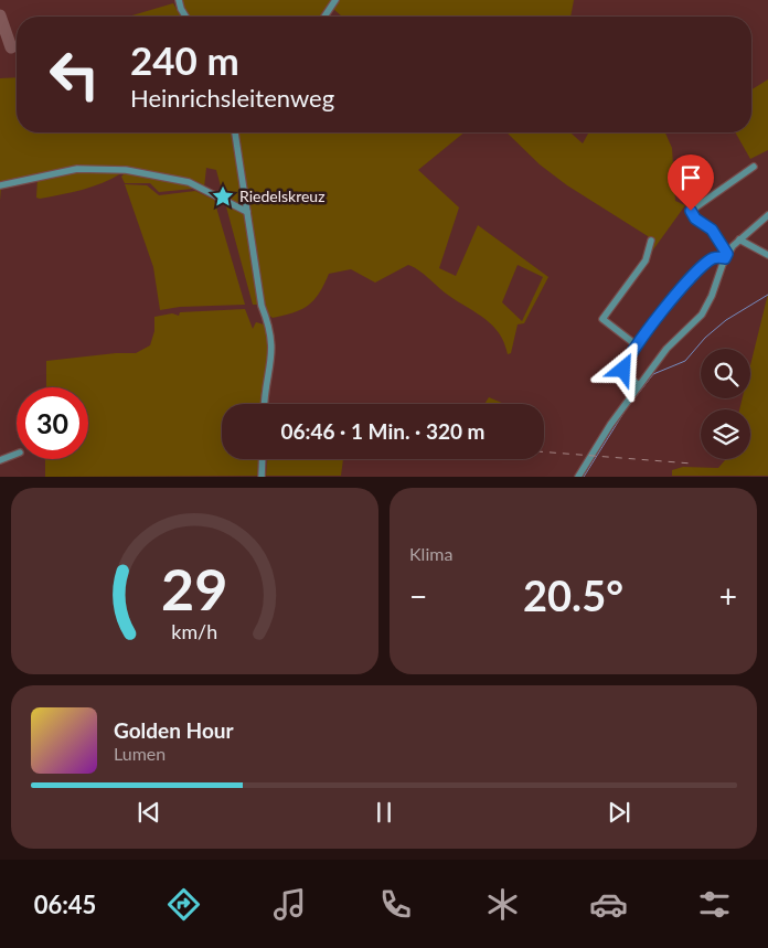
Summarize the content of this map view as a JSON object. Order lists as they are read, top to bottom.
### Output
{
  "places": {
    "place": ["Riedelskreuz"]
  },
  "page": {
    "turn": ["240 m", "Heinrichsleitenweg"],
    "limit": "30",
    "trip": "06:46 · 1 Min. · 320 m",
    "tile": "Klima",
    "heat": ["−", "20.5°", "+"],
    "song": ["Golden Hour", "Lumen"],
    "tabs": "06:45",
    "gauge": ["29", "km/h"]
  }
}
